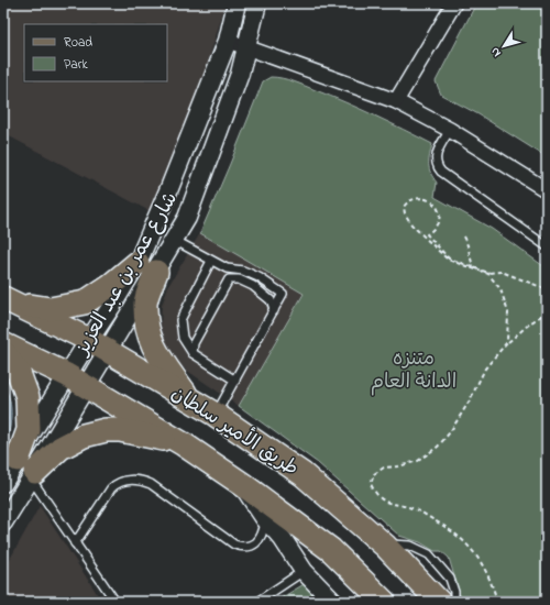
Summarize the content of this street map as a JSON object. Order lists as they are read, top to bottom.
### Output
{
  "streets": {
    "main road": ["طريق الأمير سلطان"],
    "street": ["شارع عمر بن عبد العزيز"]
  },
  "crossings": [
    ["شارع عمر بن عبد العزيز", "طريق الأمير سلطان"]
  ],
  "parks": ["متنزه الدانة العام"],
  "legend": ["Road", "Park"],
  "north": "bottom left"
}
